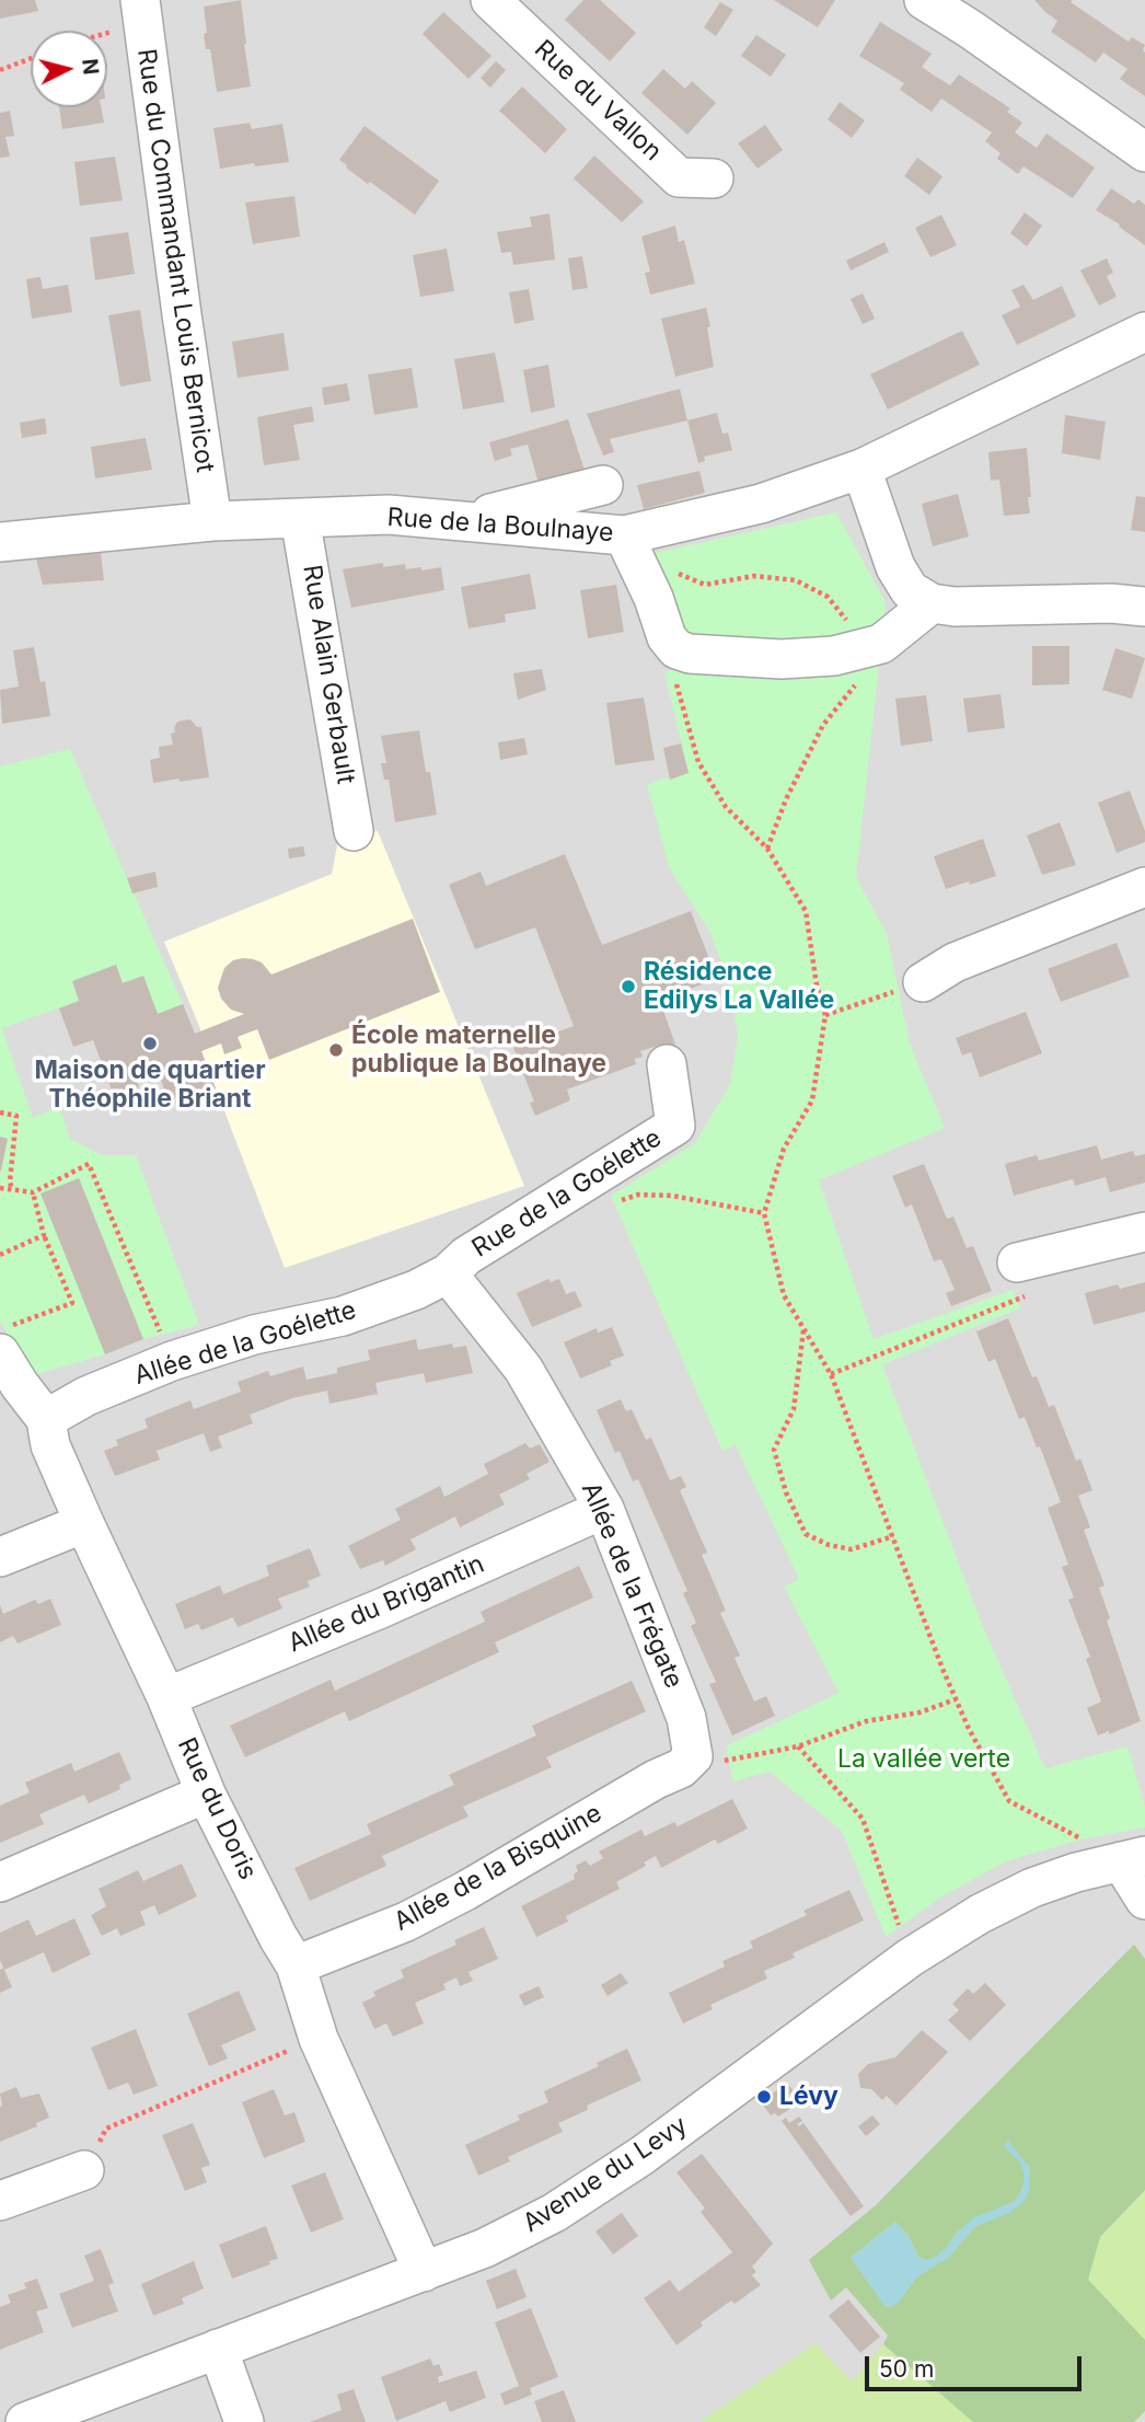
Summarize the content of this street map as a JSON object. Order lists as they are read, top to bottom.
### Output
{
  "streets": {
    "street": [
      "Rue du Vallon",
      "Rue du Commandant Louis Bernicot",
      "Rue de la Boulnaye",
      "Rue Alain Gerbault",
      "Rue de la Goélette",
      "Allée de la Goélette",
      "Allée de la Frégate",
      "Allée du Brigantin",
      "Rue du Doris",
      "Allée de la Bisquine",
      "Avenue du Levy"
    ]
  },
  "crossings": [
    ["Rue du Commandant Louis Bernicot", "Rue de la Boulnaye"],
    ["Rue de la Boulnaye", "Rue Alain Gerbault"],
    ["Rue de la Goélette", "Allée de la Goélette"],
    ["Rue de la Goélette", "Allée de la Frégate"],
    ["Allée de la Goélette", "Allée de la Frégate"],
    ["Allée de la Goélette", "Rue du Doris"],
    ["Allée de la Frégate", "Allée du Brigantin"],
    ["Allée de la Frégate", "Allée de la Bisquine"],
    ["Allée du Brigantin", "Rue du Doris"],
    ["Rue du Doris", "Allée de la Bisquine"],
    ["Rue du Doris", "Avenue du Levy"]
  ],
  "parks": ["La vallée verte"],
  "places": [
    "Résidence Edilys La Vallée",
    "Maison de quartier Théophile Briant",
    "École maternelle publique la Boulnaye",
    "Lévy"
  ],
  "scale_bar": "50 m",
  "north": "right"
}
